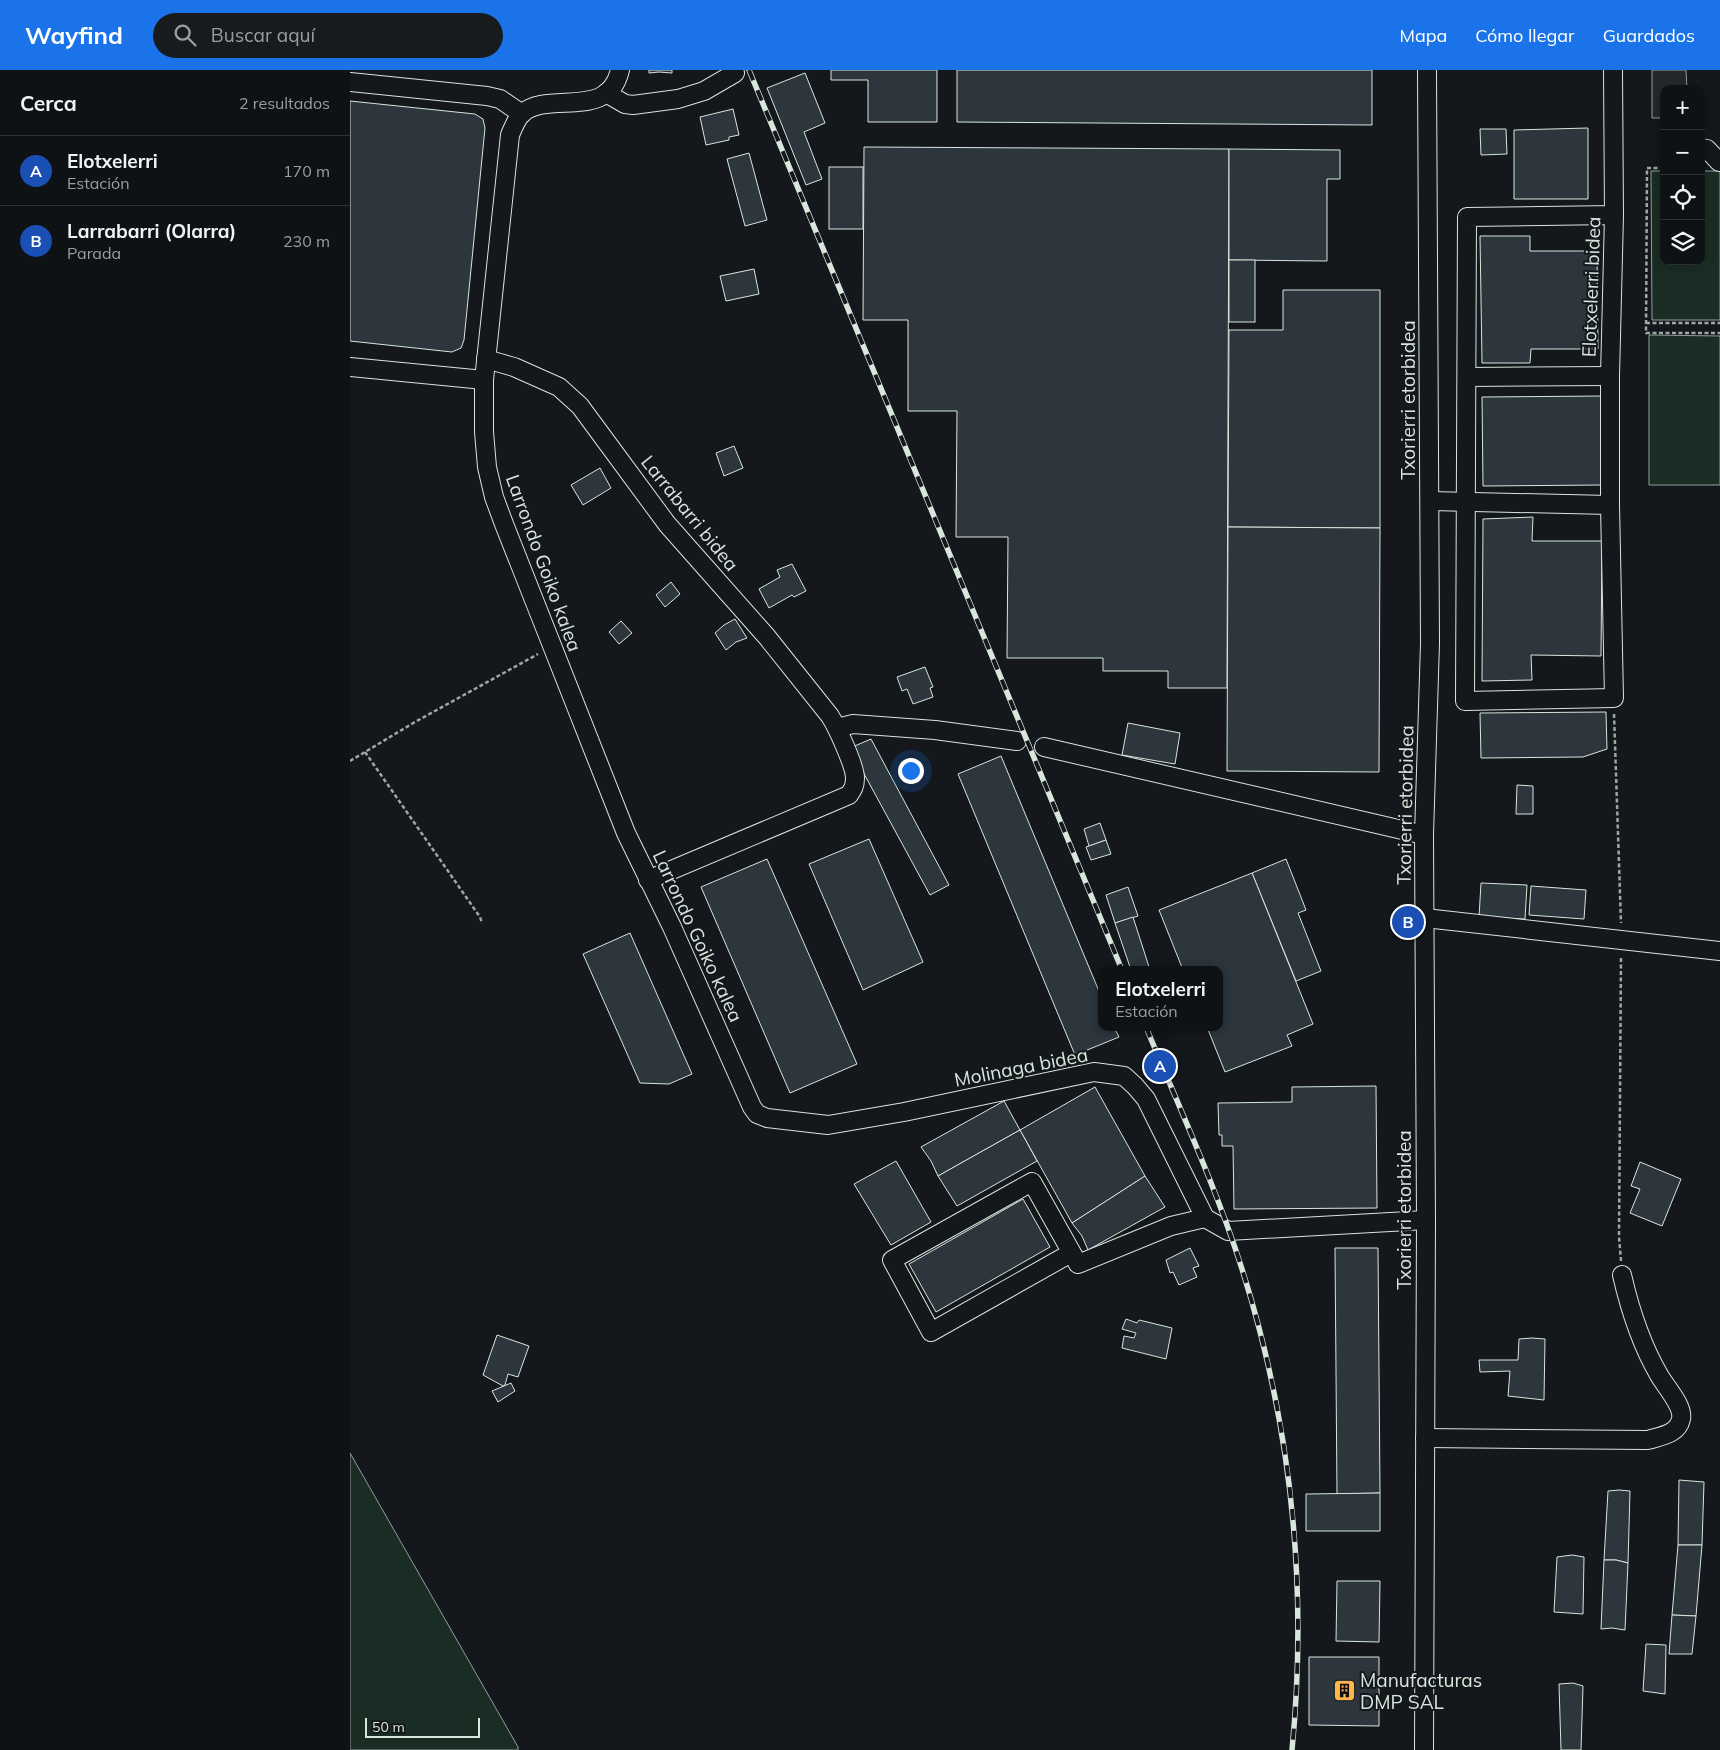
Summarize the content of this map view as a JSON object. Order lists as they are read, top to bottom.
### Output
{
  "streets": {
    "street": [
      "Elotxelerri bidea",
      "Txorierri etorbidea",
      "Larrabarri bidea",
      "Larrondo Goiko kalea",
      "Molinaga bidea"
    ]
  },
  "crossings": [
    ["Larrabarri bidea", "Larrondo Goiko kalea"],
    ["Larrondo Goiko kalea", "Molinaga bidea"]
  ],
  "places": {
    "building": ["Manufacturas DMP SAL"]
  },
  "scale_bar": "50 m",
  "page": {
    "header": "Wayfind",
    "search": "Buscar aquí",
    "nav": ["Mapa", "Cómo llegar", "Guardados"],
    "heading": ["Cerca", "2 resultados"],
    "map_buttons": ["+", "−"],
    "list": [
      {
        "mark": "A",
        "name": "Elotxelerri",
        "note": "Estación",
        "value": "170 m"
      },
      {
        "mark": "B",
        "name": "Larrabarri (Olarra)",
        "note": "Parada",
        "value": "230 m"
      }
    ],
    "pins": ["B", "A"],
    "popup": ["Elotxelerri", "Estación"],
    "scale": "50 m"
  }
}
